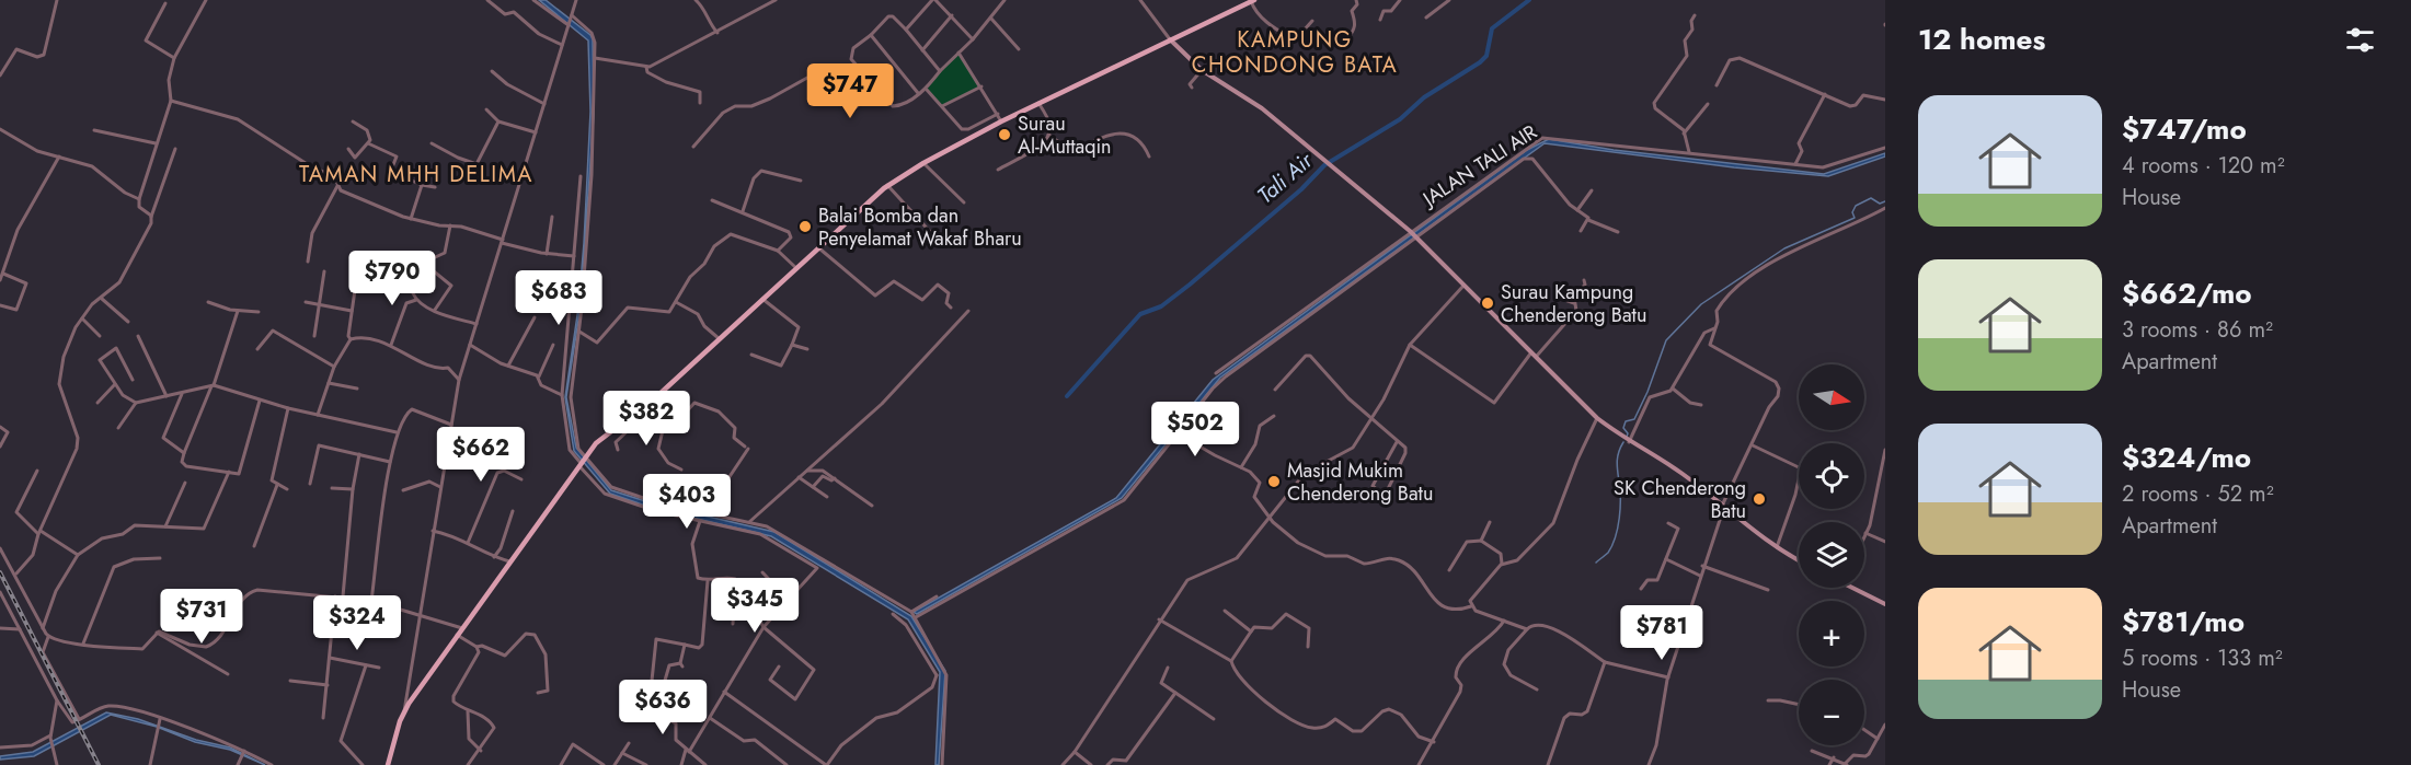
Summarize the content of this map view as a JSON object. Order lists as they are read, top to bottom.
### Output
{
  "streets": {
    "street": ["JALAN TALI AIR"]
  },
  "districts": ["KAMPUNG CHONDONG BATA", "TAMAN MHH DELIMA"],
  "water": ["Tali Air"],
  "places": [
    "Surau Al-Muttaqin",
    "Balai Bomba dan Penyelamat Wakaf Bharu",
    "Surau Kampung Chenderong Batu",
    "Masjid Mukim Chenderong Batu",
    "SK Chenderong Batu"
  ],
  "north": "right",
  "page": {
    "heading": "12 homes",
    "price": [
      "$747",
      "$790",
      "$683",
      "$382",
      "$502",
      "$662",
      "$403",
      "$345",
      "$731",
      "$324",
      "$781",
      "$636"
    ],
    "list": [
      {
        "name": "$747/mo",
        "note": "4 rooms · 120 m² · House"
      },
      {
        "name": "$662/mo",
        "note": "3 rooms · 86 m² · Apartment"
      },
      {
        "name": "$324/mo",
        "note": "2 rooms · 52 m² · Apartment"
      },
      {
        "name": "$781/mo",
        "note": "5 rooms · 133 m² · House"
      }
    ],
    "map_buttons": ["+", "−"]
  }
}
